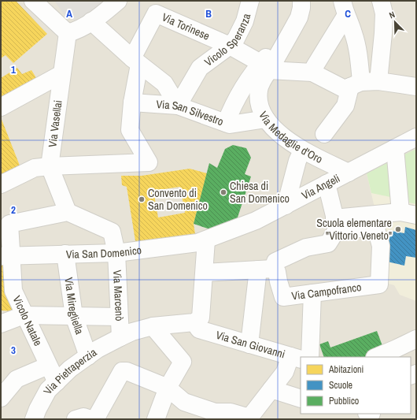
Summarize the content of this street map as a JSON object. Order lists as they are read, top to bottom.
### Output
{
  "streets": {
    "street": [
      "Via Torinese",
      "Vicolo Speranza",
      "Via San Silvestro",
      "Via Vasellai",
      "Via Medaglie d'Oro",
      "Via Angeli",
      "Via San Domenico",
      "Via Campofranco",
      "Via Marcenò",
      "Via Miregliella",
      "Vicolo Natale",
      "Via San Giovanni",
      "Via Pietraperzia"
    ]
  },
  "crossings": [
    ["Via Torinese", "Vicolo Speranza"],
    ["Via Torinese", "Via Medaglie d'Oro"],
    ["Vicolo Speranza", "Via San Silvestro"],
    ["Via San Silvestro", "Via Medaglie d'Oro"],
    ["Via Vasellai", "Via Marcenò"],
    ["Via Vasellai", "Vicolo Natale"],
    ["Via Medaglie d'Oro", "Via Angeli"],
    ["Via Angeli", "Via San Domenico"],
    ["Via San Domenico", "Via Marcenò"],
    ["Via San Domenico", "Via Miregliella"],
    ["Via San Domenico", "Vicolo Natale"],
    ["Via Marcenò", "Vicolo Natale"],
    ["Via Marcenò", "Via Pietraperzia"],
    ["Via Miregliella", "Via Pietraperzia"],
    ["Vicolo Natale", "Via Pietraperzia"],
    ["Via San Giovanni", "Via Pietraperzia"]
  ],
  "places": ["Chiesa di San Domenico", "Convento di San Domenico", "Scuola elementare \"Vittorio Veneto\""],
  "legend": ["Abitazioni", "Scuole", "Pubblico"],
  "north": "top left",
  "grid": {
    "columns": ["A", "B", "C"],
    "rows": ["1", "2", "3"]
  }
}
